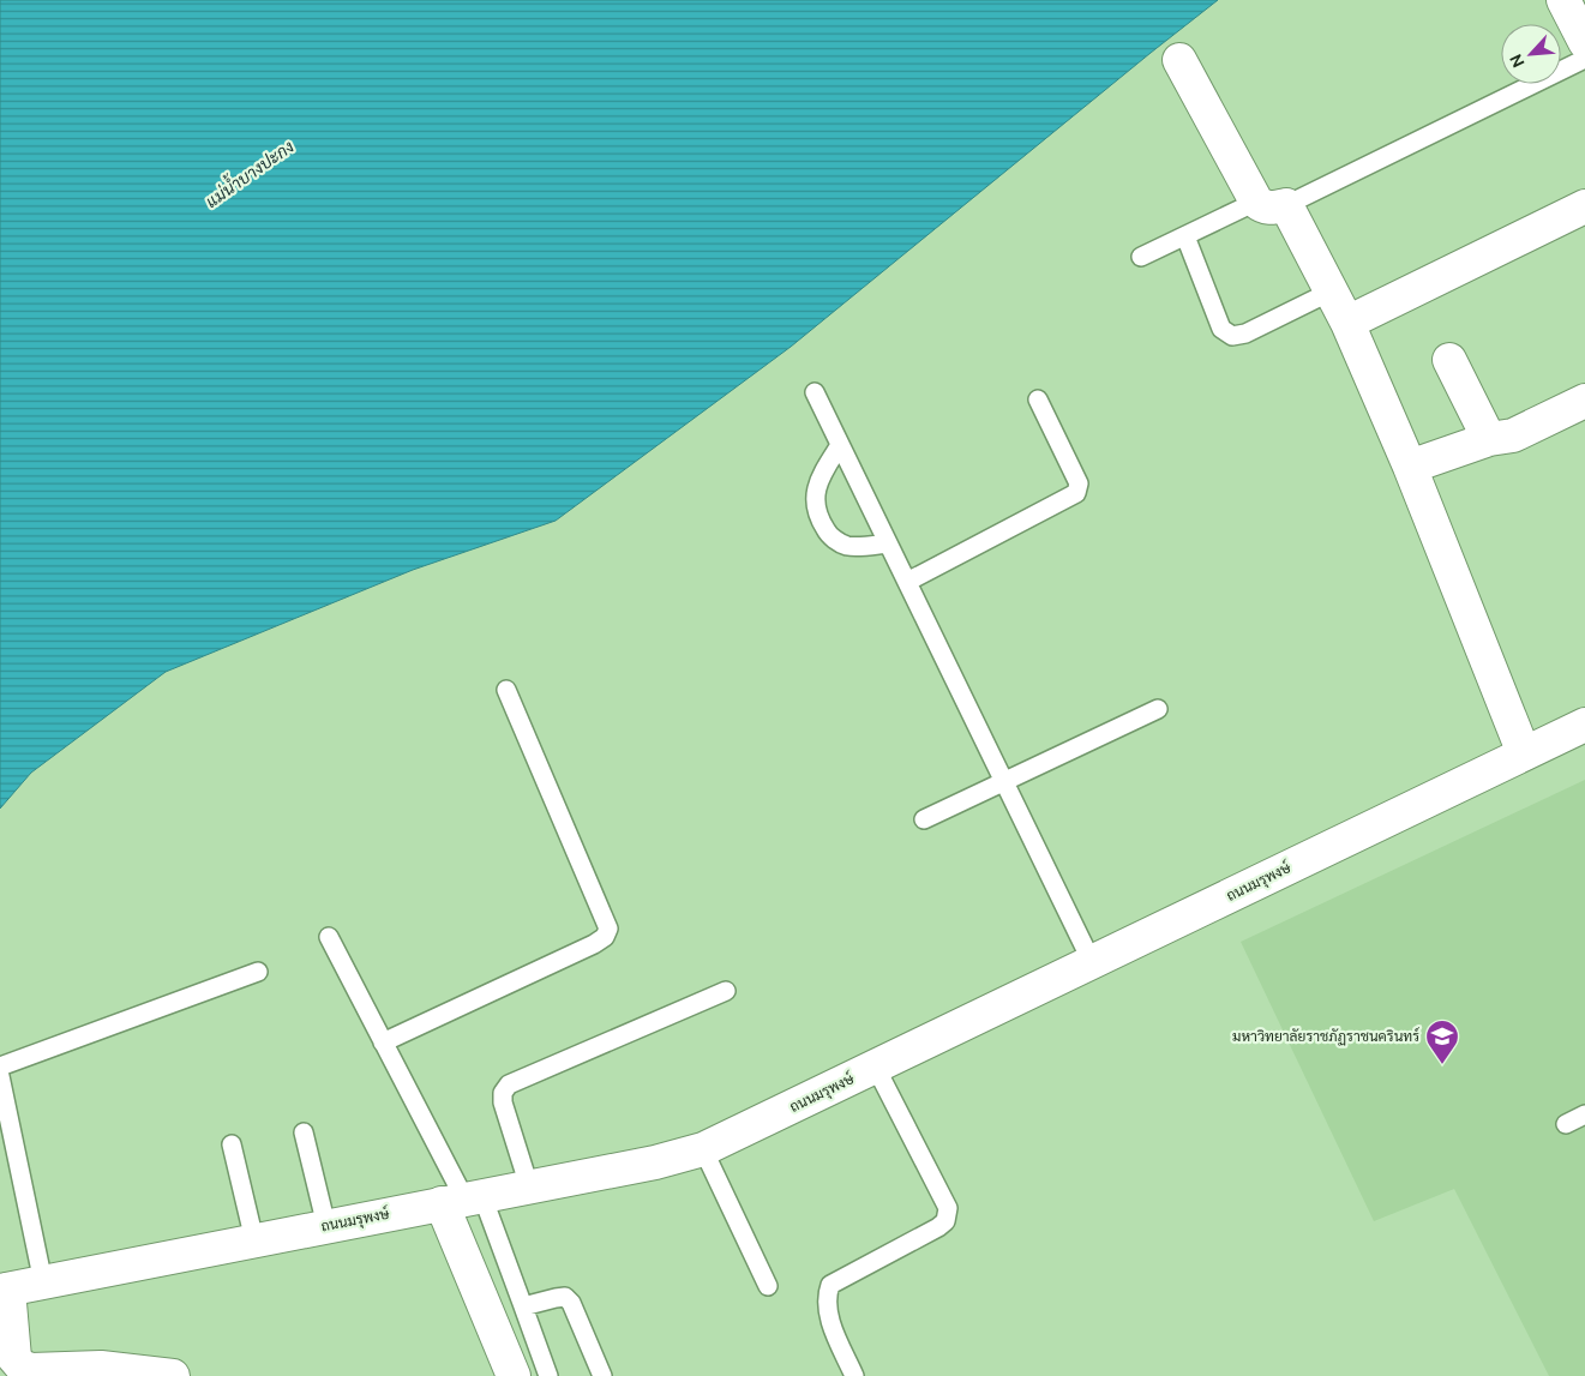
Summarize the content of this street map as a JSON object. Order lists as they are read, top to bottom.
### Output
{
  "streets": {
    "street": ["ถนนมรุพงษ์"]
  },
  "water": ["แม่น้ำบางปะกง"],
  "places": {
    "school or university": ["มหาวิทยาลัยราชภัฏราชนครินทร์"]
  },
  "north": "bottom left"
}
